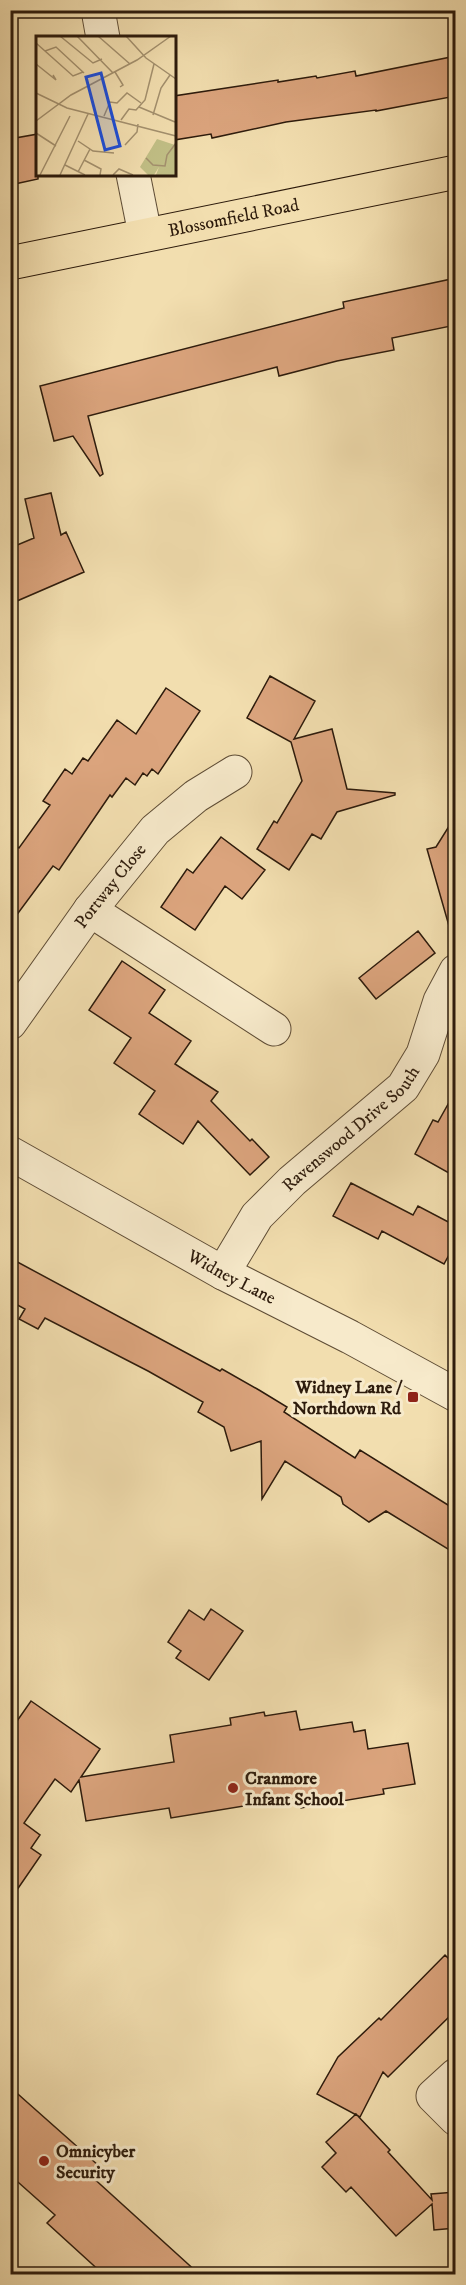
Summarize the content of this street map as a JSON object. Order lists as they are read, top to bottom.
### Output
{
  "streets": {
    "main road": ["Blossomfield Road"],
    "street": ["Portway Close", "Ravenswood Drive South", "Widney Lane"]
  },
  "crossings": [
    ["Ravenswood Drive South", "Widney Lane"]
  ],
  "places": {
    "transit": ["Widney Lane / Northdown Rd"],
    "other": ["Cranmore Infant School", "Omnicyber Security"]
  }
}
